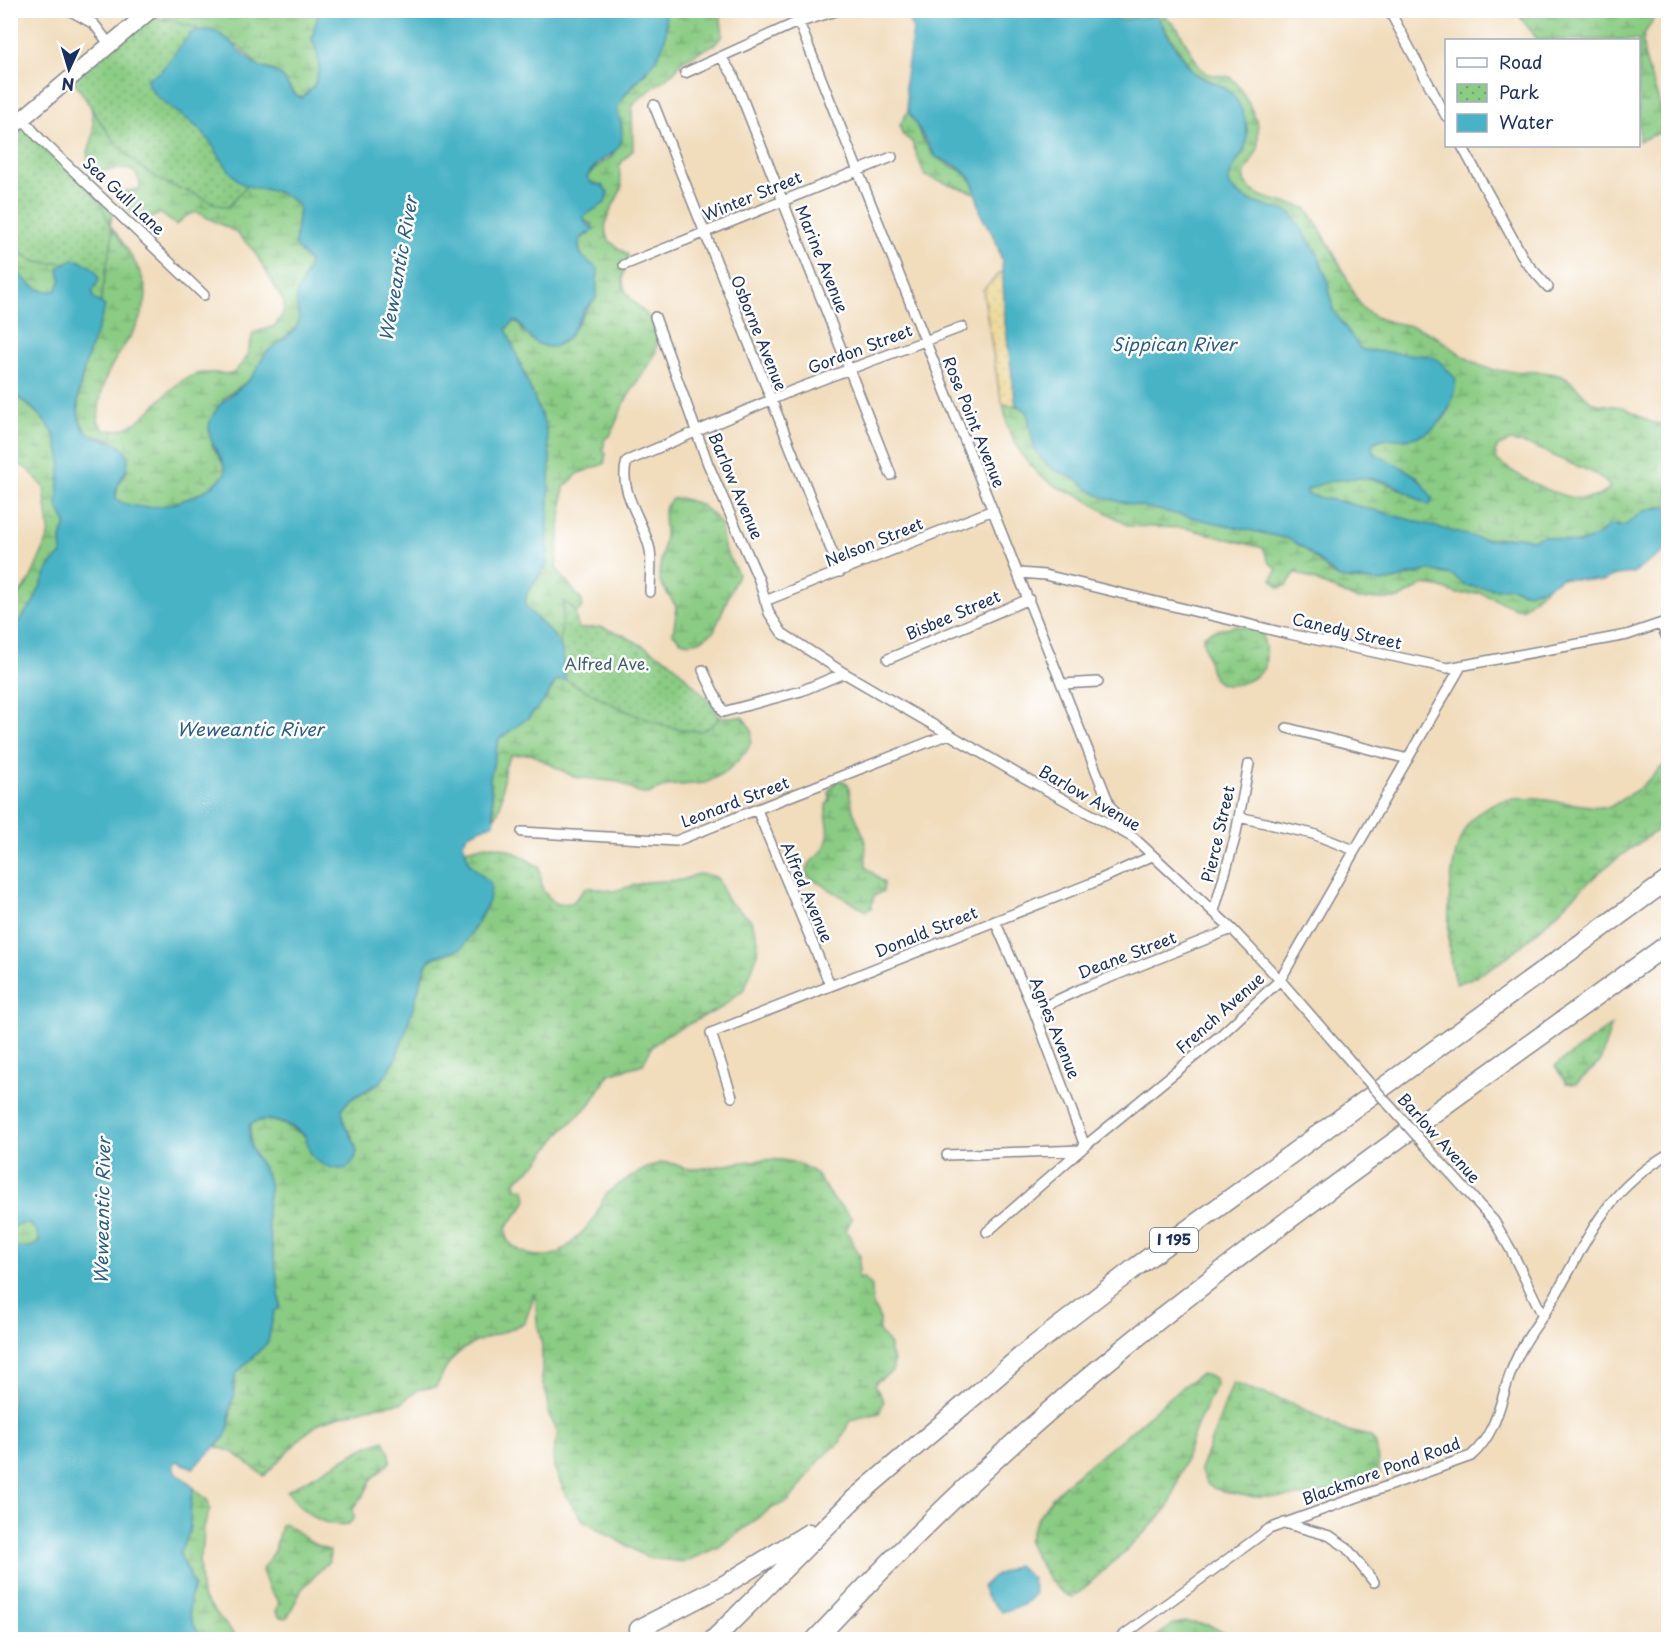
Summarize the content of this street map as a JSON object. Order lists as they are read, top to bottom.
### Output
{
  "streets": {
    "highway": ["I 195"],
    "street": [
      "Sea Gull Lane",
      "Winter Street",
      "Marine Avenue",
      "Osborne Avenue",
      "Gordon Street",
      "Rose Point Avenue",
      "Barlow Avenue",
      "Nelson Street",
      "Bisbee Street",
      "Canedy Street",
      "Leonard Street",
      "Pierce Street",
      "Alfred Avenue",
      "Donald Street",
      "Deane Street",
      "French Avenue",
      "Agnes Avenue",
      "Blackmore Pond Road"
    ]
  },
  "crossings": [
    ["Winter Street", "Marine Avenue"],
    ["Winter Street", "Osborne Avenue"],
    ["Winter Street", "Rose Point Avenue"],
    ["Marine Avenue", "Gordon Street"],
    ["Osborne Avenue", "Gordon Street"],
    ["Osborne Avenue", "Nelson Street"],
    ["Gordon Street", "Rose Point Avenue"],
    ["Gordon Street", "Barlow Avenue"],
    ["Rose Point Avenue", "Barlow Avenue"],
    ["Rose Point Avenue", "Nelson Street"],
    ["Rose Point Avenue", "Bisbee Street"],
    ["Rose Point Avenue", "Canedy Street"],
    ["Barlow Avenue", "Nelson Street"],
    ["Barlow Avenue", "Leonard Street"],
    ["Barlow Avenue", "Pierce Street"],
    ["Barlow Avenue", "Donald Street"],
    ["Barlow Avenue", "Deane Street"],
    ["Barlow Avenue", "French Avenue"],
    ["Barlow Avenue", "Blackmore Pond Road"],
    ["Canedy Street", "French Avenue"],
    ["Leonard Street", "Alfred Avenue"],
    ["Alfred Avenue", "Donald Street"],
    ["Donald Street", "Agnes Avenue"],
    ["Deane Street", "Agnes Avenue"],
    ["French Avenue", "Agnes Avenue"]
  ],
  "water": ["Weweantic River", "Sippican River"],
  "parks": ["Alfred Ave."],
  "legend": ["Road", "Park", "Water"],
  "north": "bottom"
}
